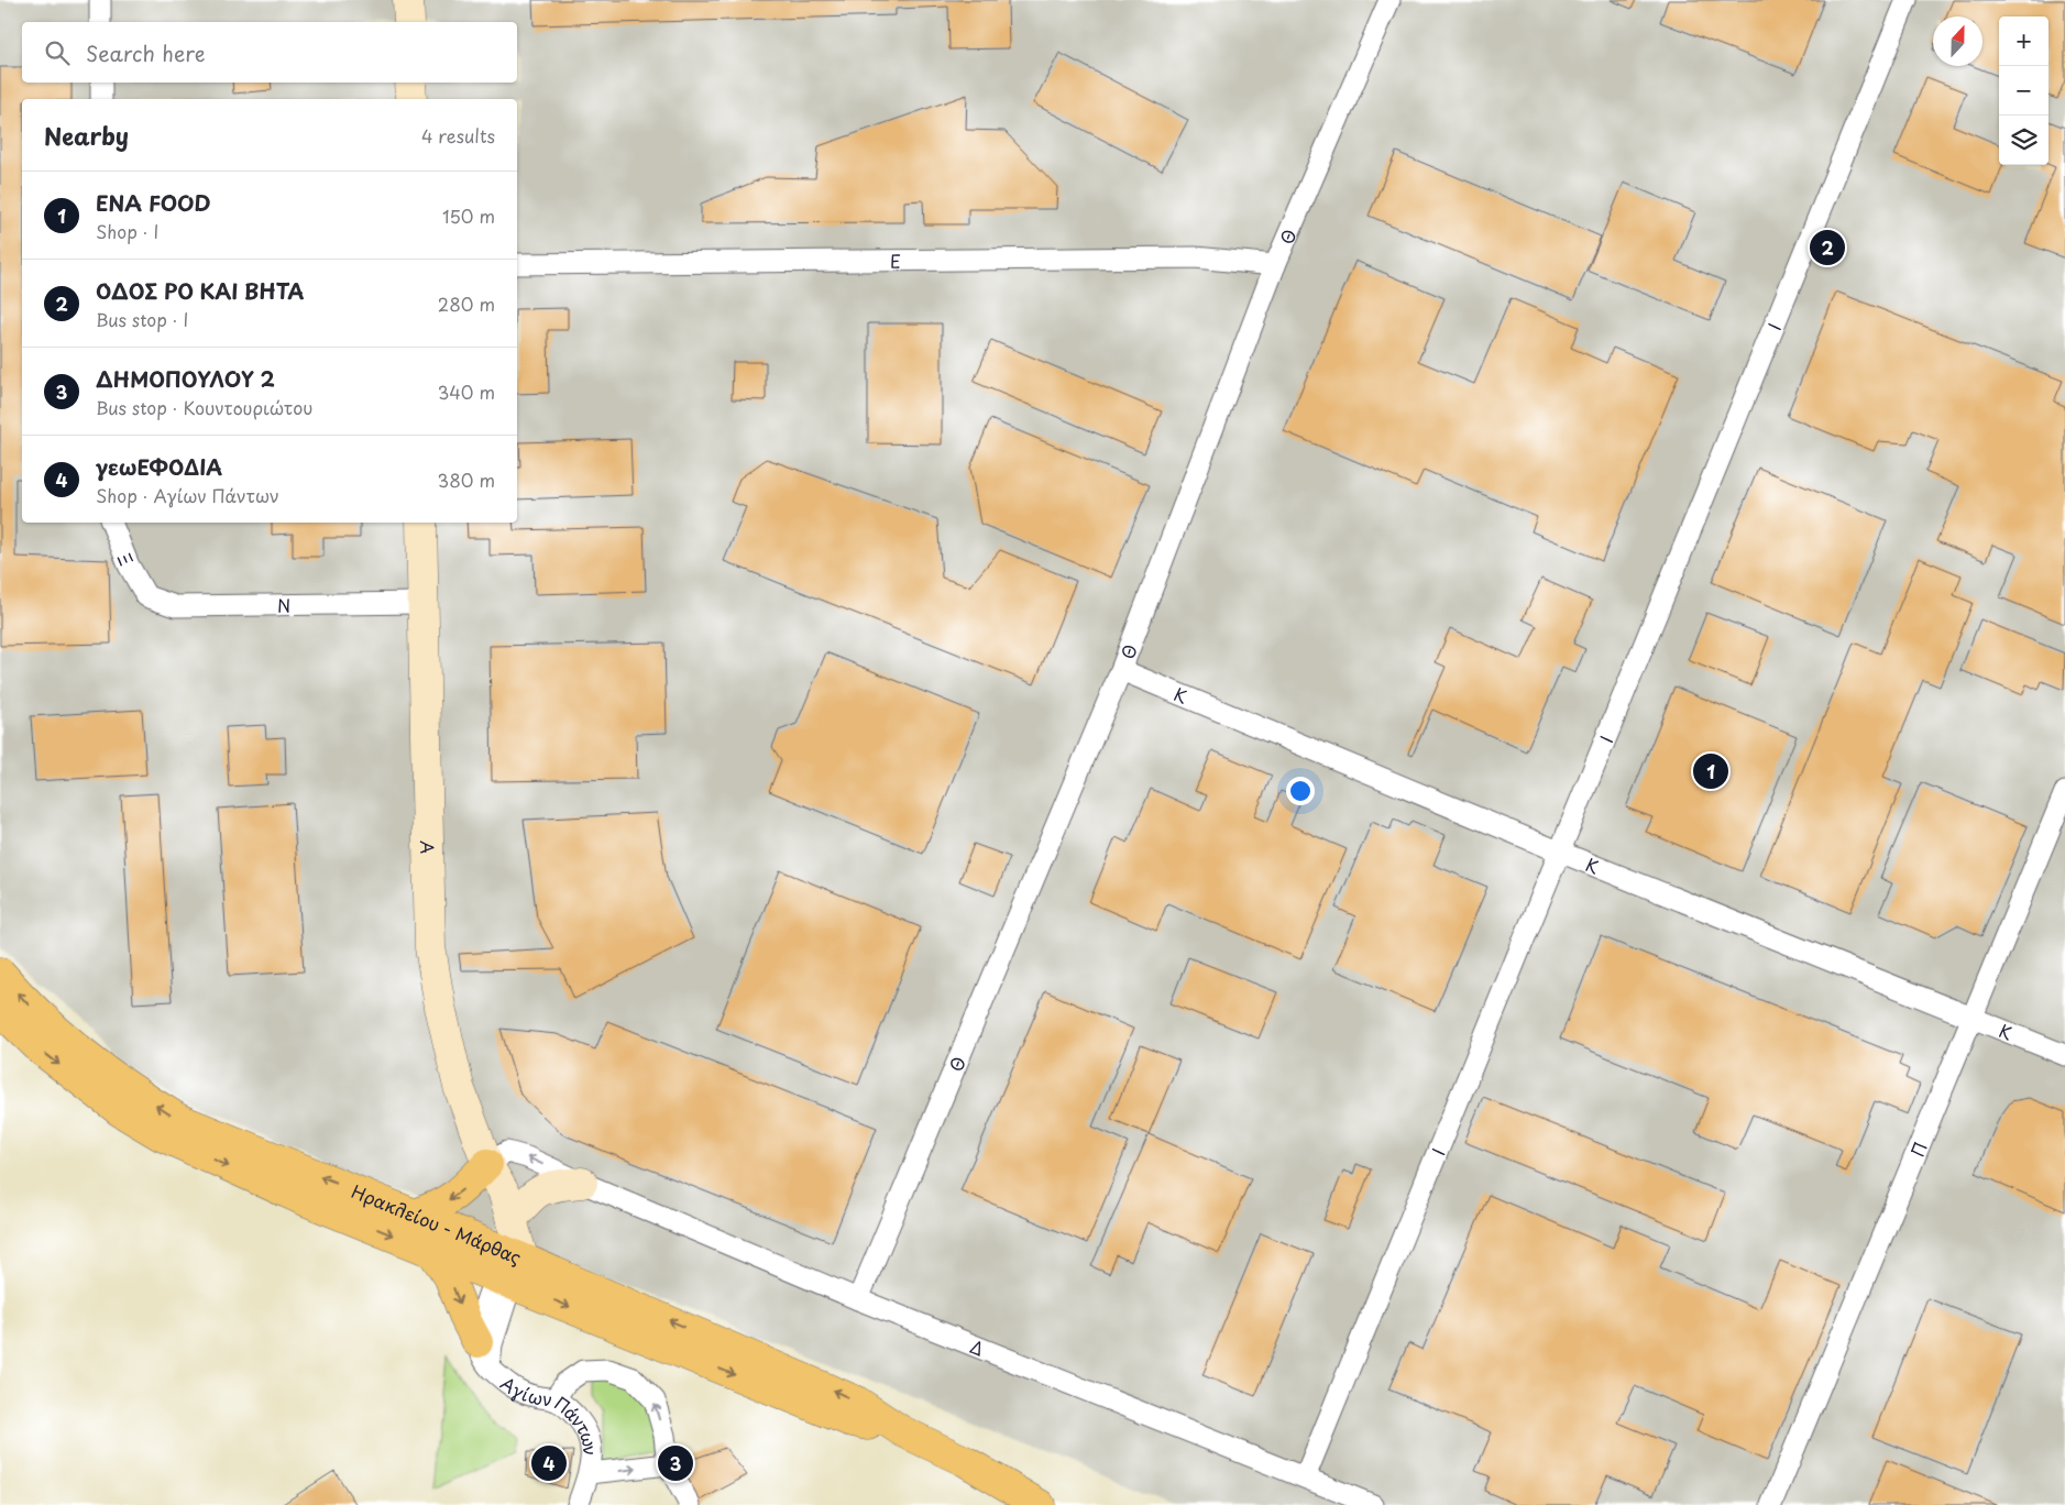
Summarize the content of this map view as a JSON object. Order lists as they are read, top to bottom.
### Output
{
  "streets": {
    "main road": ["Ηρακλείου - Μάρθας"],
    "street": [
      "Θ",
      "Ε",
      "Ι",
      "Ξ",
      "Ν",
      "Κ",
      "Α",
      "Π",
      "Δ",
      "Αγίων Πάντων"
    ]
  },
  "crossings": [
    ["Θ", "Ε"],
    ["Θ", "Κ"],
    ["Θ", "Δ"],
    ["Ι", "Κ"],
    ["Ι", "Δ"],
    ["Ξ", "Ν"],
    ["Ν", "Α"],
    ["Κ", "Π"],
    ["Α", "Ηρακλείου - Μάρθας"],
    ["Α", "Δ"],
    ["Α", "Αγίων Πάντων"],
    ["Ηρακλείου - Μάρθας", "Αγίων Πάντων"]
  ],
  "north": "top",
  "page": {
    "map_buttons": ["+", "−"],
    "search": "Search here",
    "heading": ["Nearby", "4 results"],
    "list": [
      {
        "mark": "1",
        "name": "ENA FOOD",
        "note": "Shop · Ι",
        "value": "150 m"
      },
      {
        "mark": "2",
        "name": "ΟΔΟΣ ΡΟ ΚΑΙ ΒΗΤΑ",
        "note": "Bus stop · Ι",
        "value": "280 m"
      },
      {
        "mark": "3",
        "name": "ΔΗΜΟΠΟΥΛΟΥ 2",
        "note": "Bus stop · Κουντουριώτου",
        "value": "340 m"
      },
      {
        "mark": "4",
        "name": "γεωΕΦΟΔΙΑ",
        "note": "Shop · Αγίων Πάντων",
        "value": "380 m"
      }
    ],
    "pins": [
      "2",
      "1",
      "3",
      "4"
    ]
  }
}
